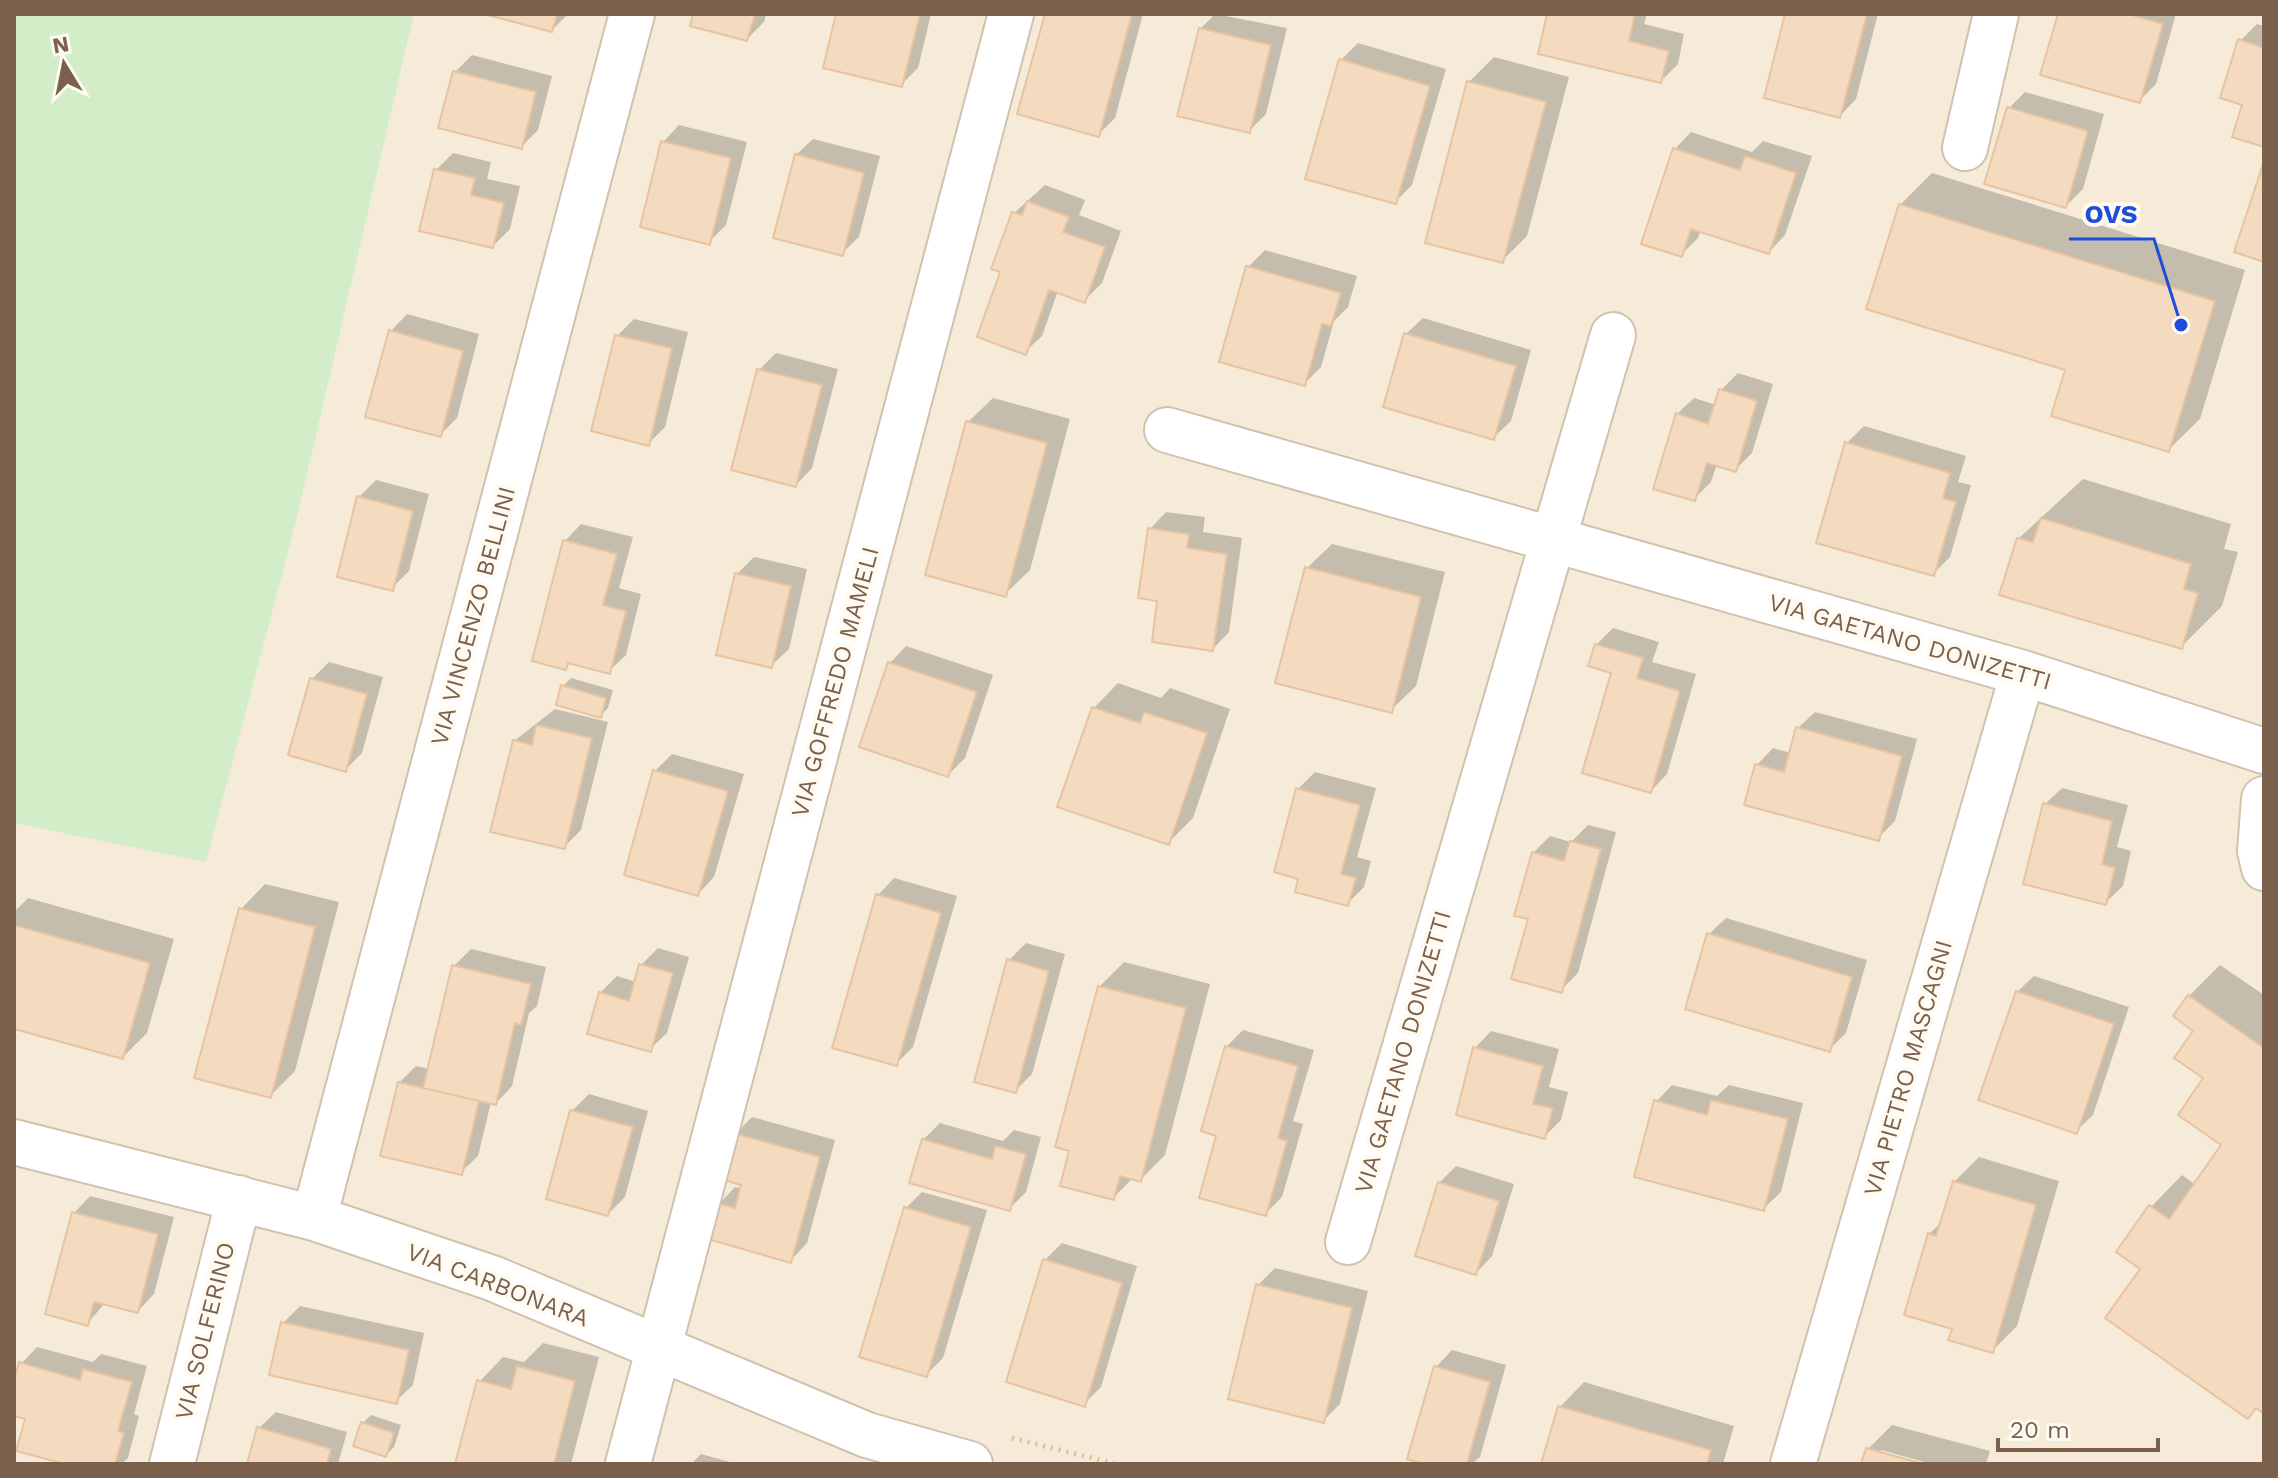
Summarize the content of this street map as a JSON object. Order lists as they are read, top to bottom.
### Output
{
  "streets": {
    "street": [
      "VIA VINCENZO BELLINI",
      "VIA GAETANO DONIZETTI",
      "VIA GOFFREDO MAMELI",
      "VIA PIETRO MASCAGNI",
      "VIA CARBONARA",
      "VIA SOLFERINO"
    ]
  },
  "crossings": [
    ["VIA VINCENZO BELLINI", "VIA CARBONARA"],
    ["VIA GAETANO DONIZETTI", "VIA PIETRO MASCAGNI"],
    ["VIA GOFFREDO MAMELI", "VIA CARBONARA"],
    ["VIA CARBONARA", "VIA SOLFERINO"]
  ],
  "places": ["OVS"],
  "scale_bar": "20 m",
  "north": "top"
}
